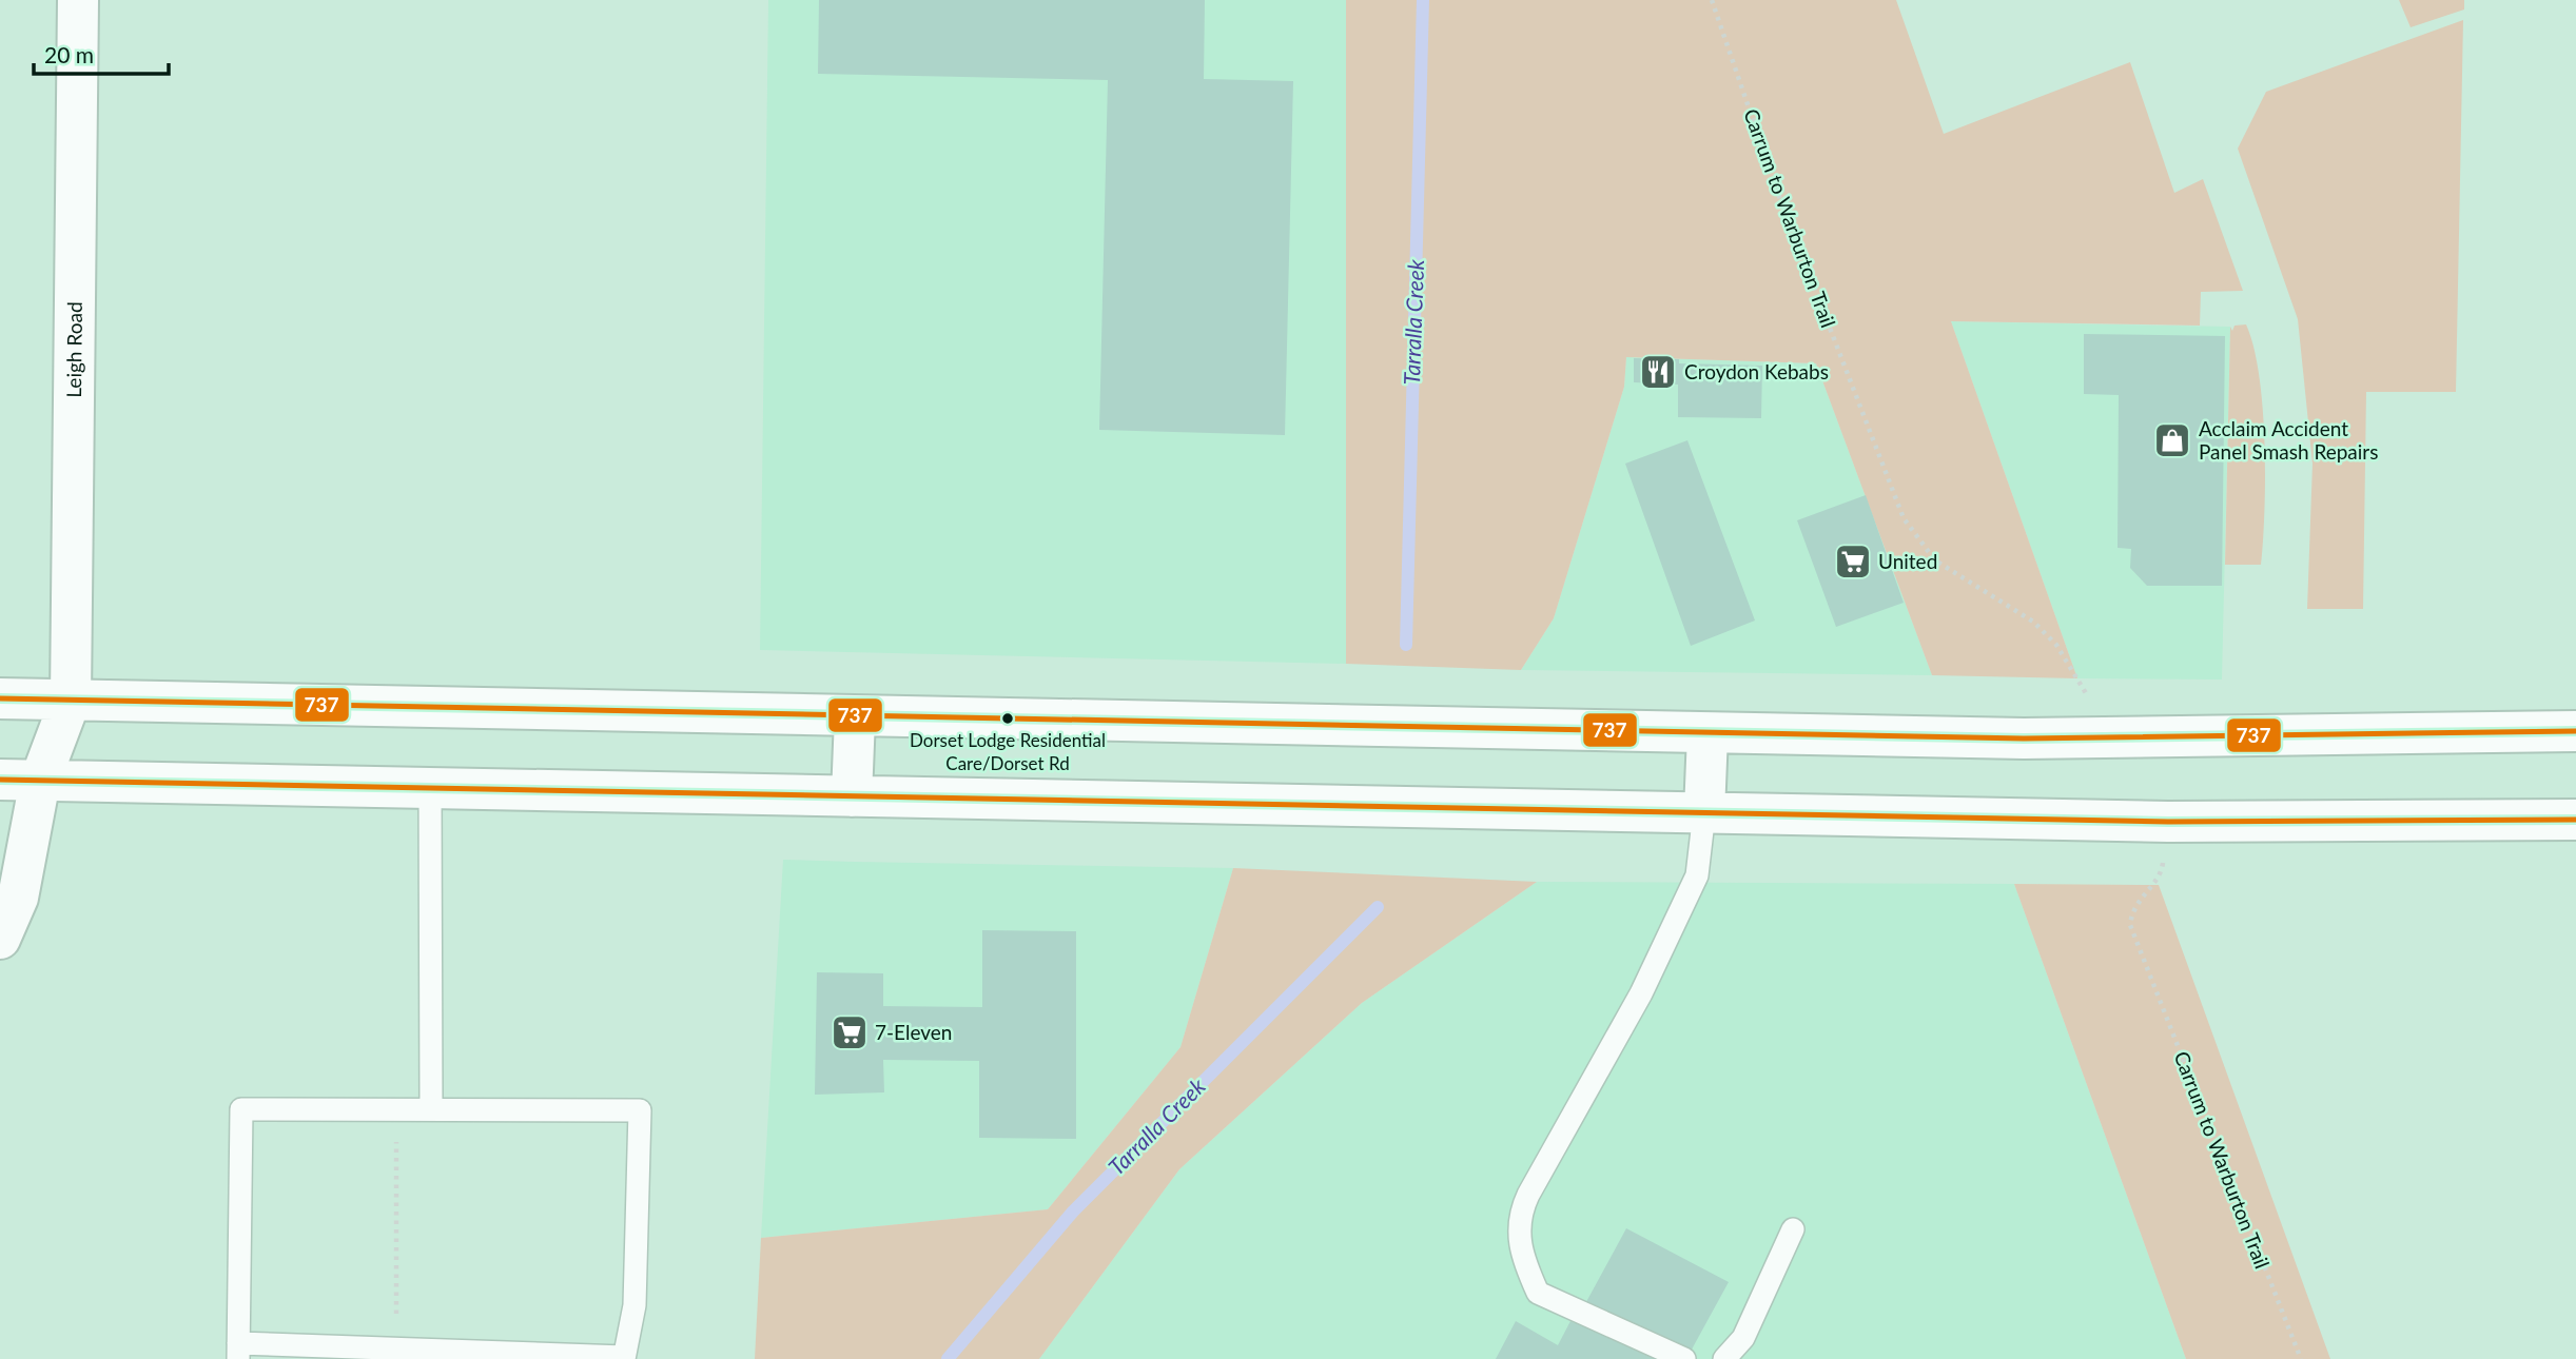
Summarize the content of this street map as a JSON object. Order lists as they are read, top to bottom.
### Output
{
  "streets": {
    "main road": ["Leigh Road"],
    "path": ["Carrum to Warburton Trail"]
  },
  "water": ["Tarralla Creek"],
  "places": {
    "restaurant": ["Croydon Kebabs"],
    "shop": ["Acclaim Accident Panel Smash Repairs"],
    "supermarket": ["United", "7-Eleven"],
    "other": ["Dorset Lodge Residential Care/Dorset Rd"]
  },
  "lines": ["transit line 737"],
  "scale_bar": "20 m"
}
